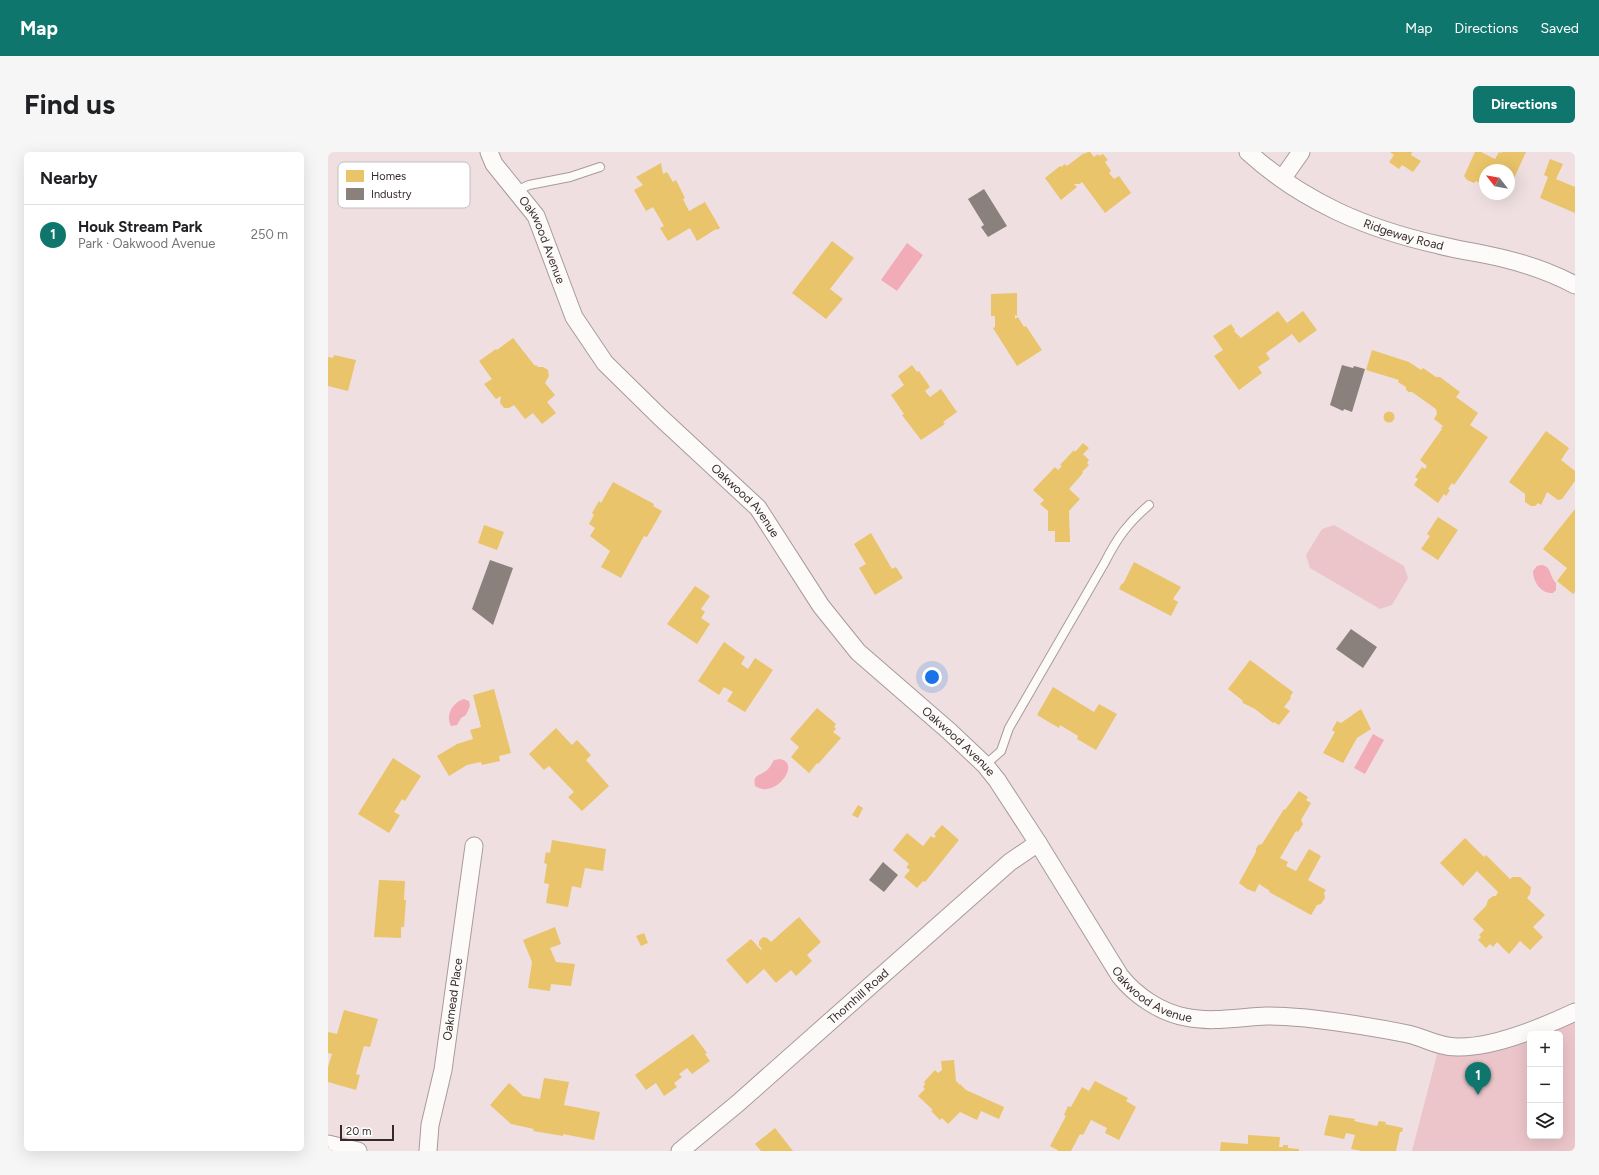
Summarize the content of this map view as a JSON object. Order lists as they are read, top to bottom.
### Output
{
  "streets": {
    "street": [
      "Ridgeway Road",
      "Oakwood Avenue",
      "Thornhill Road",
      "Oakmead Place"
    ]
  },
  "crossings": [
    ["Oakwood Avenue", "Thornhill Road"]
  ],
  "legend": ["Homes", "Industry"],
  "scale_bar": "20 m",
  "north": "top left",
  "page": {
    "header": "Map",
    "nav": ["Map", "Directions", "Saved"],
    "buttons": "Directions",
    "title": "Find us",
    "heading": "Nearby",
    "list": [
      {
        "mark": "1",
        "name": "Houk Stream Park",
        "note": "Park · Oakwood Avenue",
        "value": "250 m"
      }
    ],
    "map_buttons": ["+", "−"],
    "pins": "1",
    "scale": "20 m"
  }
}
